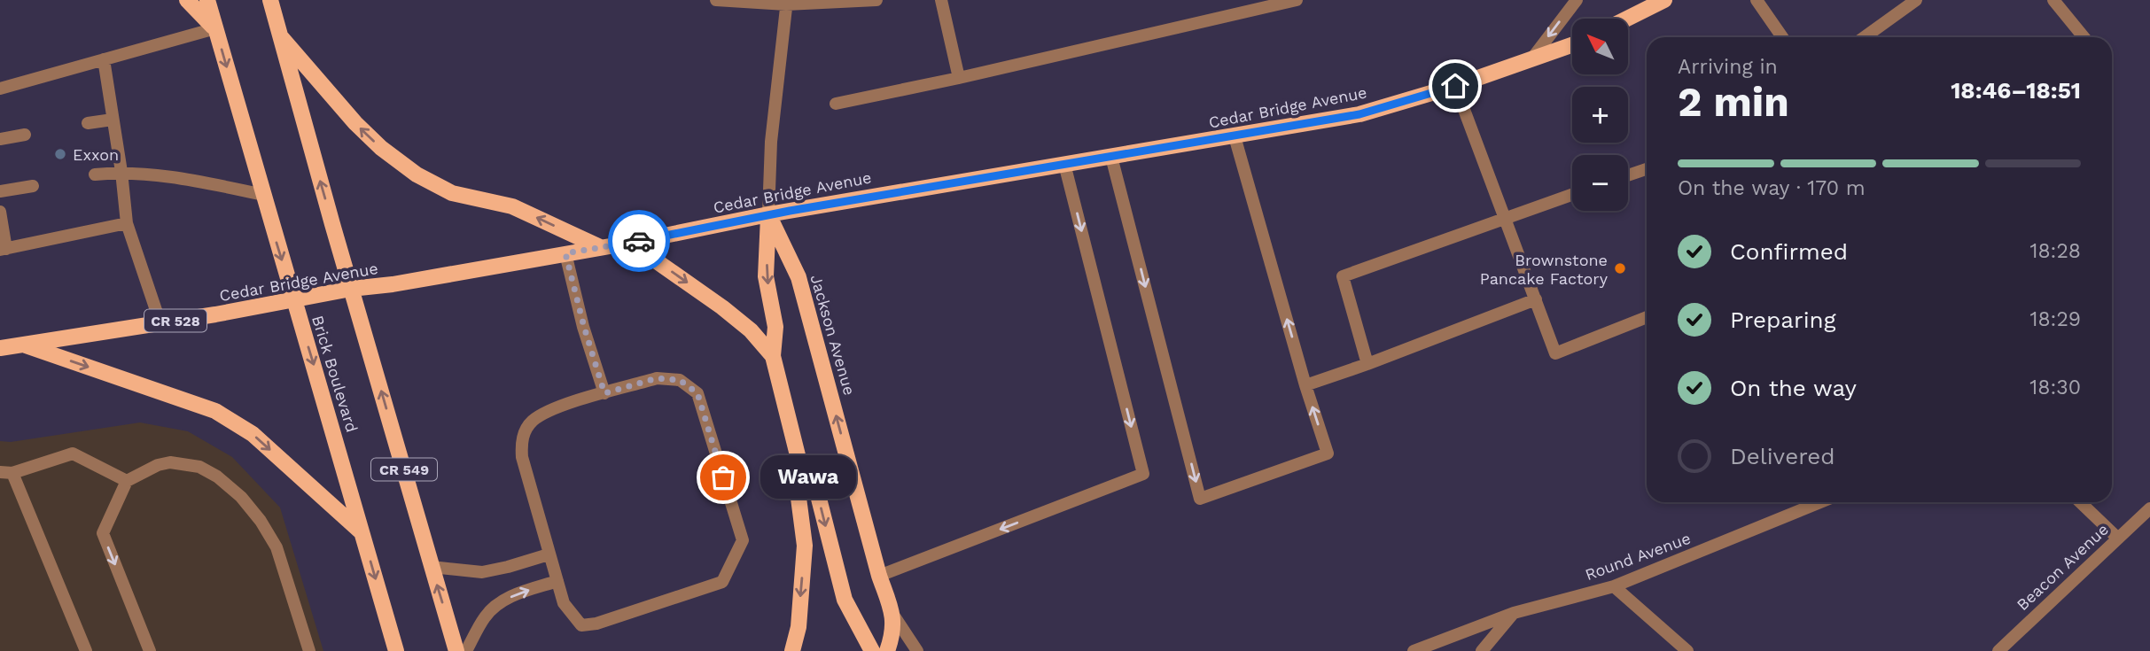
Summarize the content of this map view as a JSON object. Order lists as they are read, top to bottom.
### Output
{
  "streets": {
    "main road": [
      "Cedar Bridge Avenue",
      "CR 528",
      "Jackson Avenue",
      "Brick Boulevard",
      "CR 549"
    ],
    "street": ["Round Avenue", "Beacon Avenue"]
  },
  "crossings": [
    ["Cedar Bridge Avenue", "Jackson Avenue"],
    ["Cedar Bridge Avenue", "Brick Boulevard"],
    ["Cedar Bridge Avenue", "CR 549"]
  ],
  "places": ["Exxon", "Brownstone Pancake Factory", "Wawa"],
  "north": "top left",
  "page": {
    "map_buttons": ["+", "−"],
    "heading": ["2 min", "Arriving in", "18:46–18:51"],
    "bar": "On the way · 170 m",
    "list": [
      ["Confirmed", "18:28"],
      ["Preparing", "18:29"],
      ["On the way", "18:30"],
      "Delivered"
    ],
    "bubble": "Wawa"
  }
}
